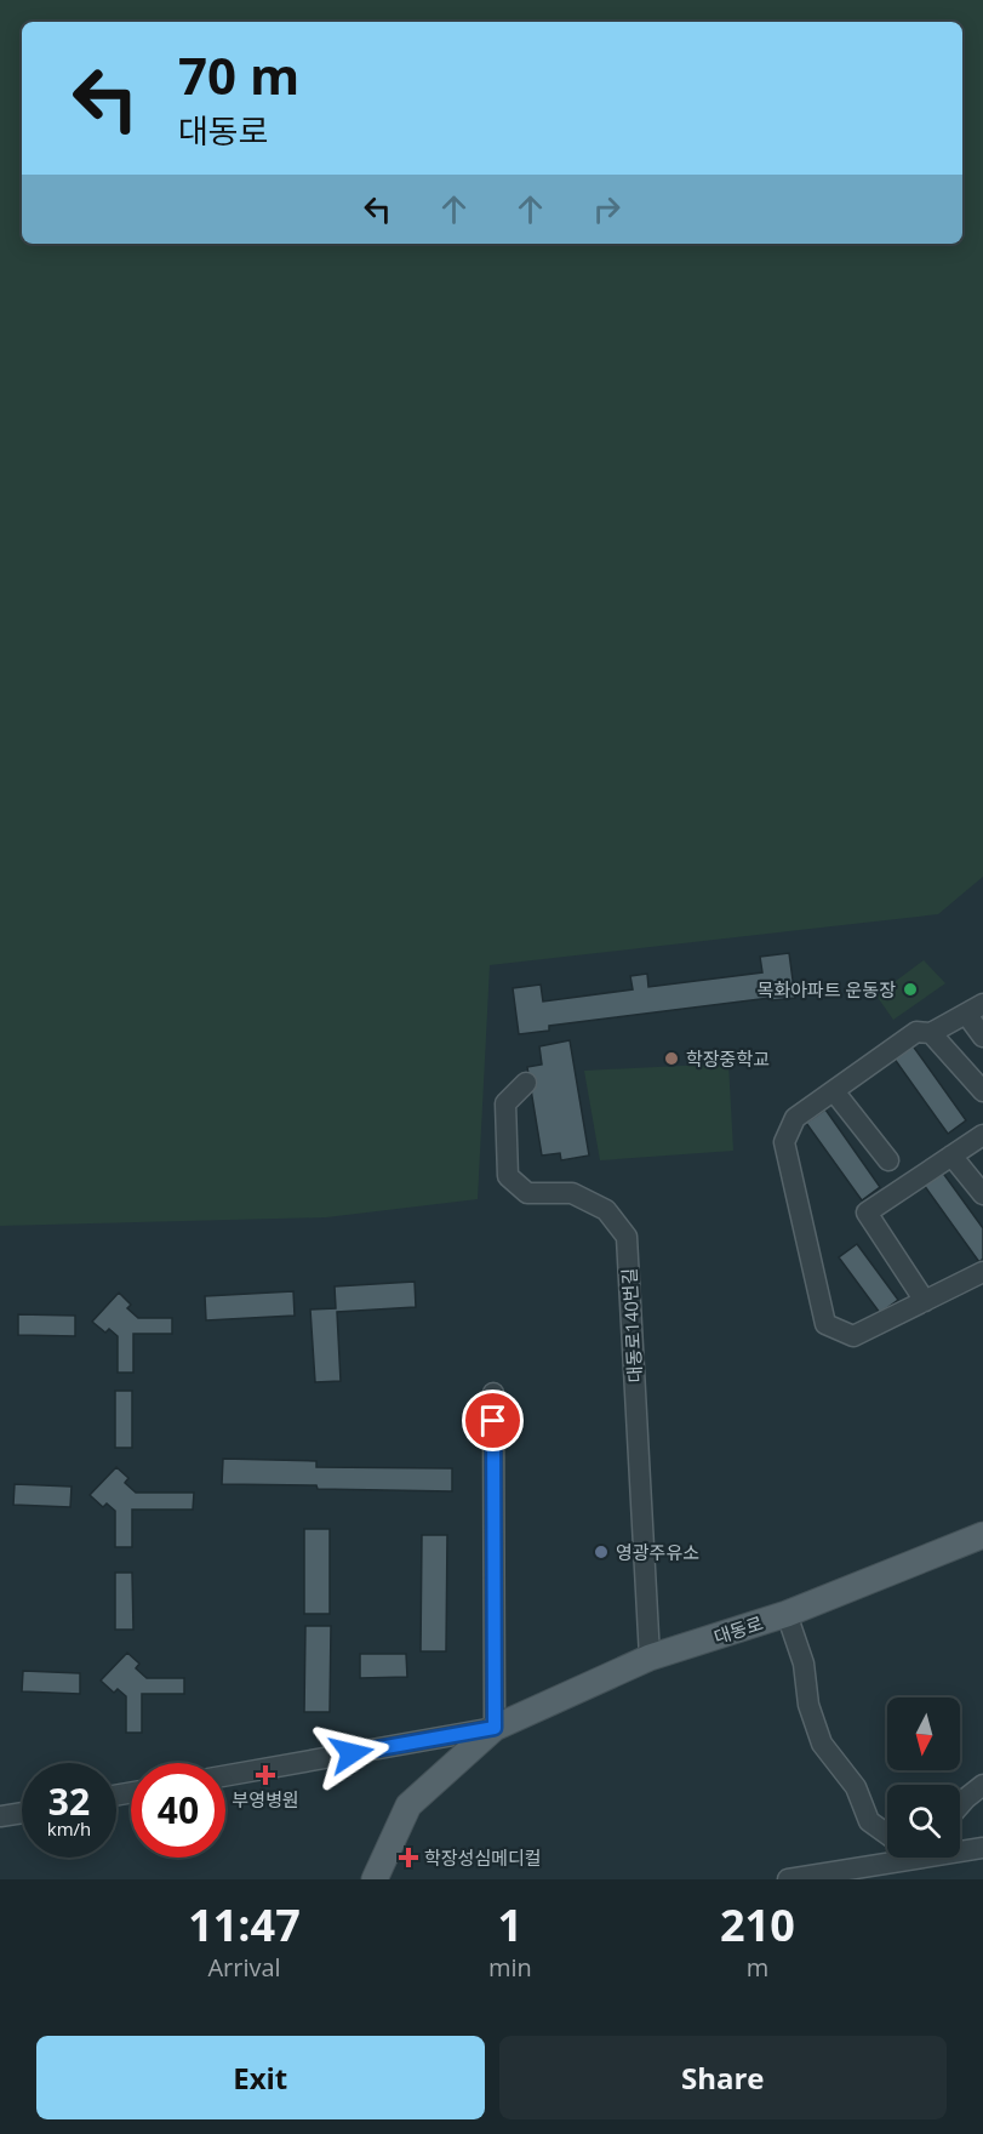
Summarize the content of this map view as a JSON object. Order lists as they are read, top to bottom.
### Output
{
  "streets": {
    "main road": ["대동로"],
    "street": ["대동로140번길"]
  },
  "crossings": [
    ["대동로140번길", "대동로"]
  ],
  "places": {
    "other": ["목화아파트 운동장", "학장중학교", "영광주유소"],
    "health": ["부영병원", "학장성심메디컬"]
  },
  "north": "bottom",
  "page": {
    "turn": ["70 m", "대동로"],
    "speed": "32 km/h",
    "limit": "40",
    "eta": [
      "11:47",
      "Arrival",
      "1",
      "min",
      "210",
      "m"
    ],
    "buttons": ["Exit", "Share"]
  }
}
